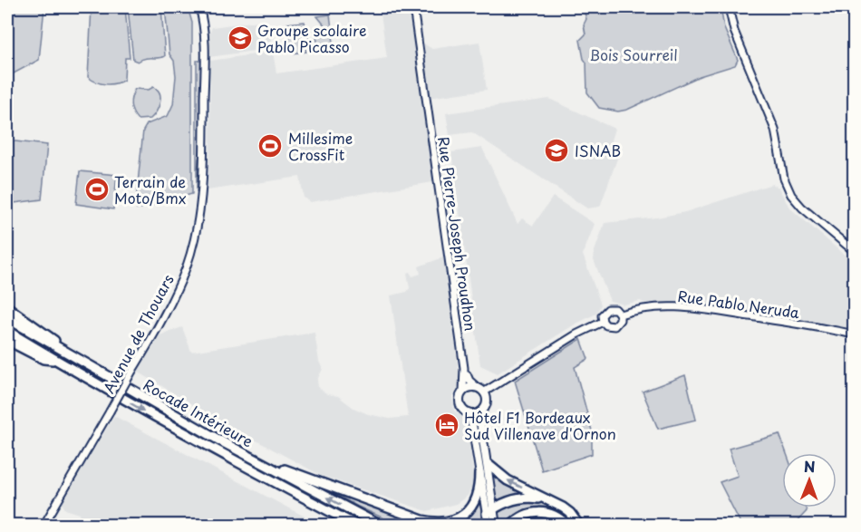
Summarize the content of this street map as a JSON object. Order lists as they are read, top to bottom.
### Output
{
  "streets": {
    "highway": ["Rocade Intérieure"],
    "street": ["Rue Pierre-Joseph Proudhon", "Rue Pablo Neruda", "Avenue de Thouars"]
  },
  "parks": ["Bois Sourreil"],
  "places": {
    "school or university": ["Groupe scolaire Pablo Picasso", "ISNAB"],
    "sports": ["Millesime CrossFit", "Terrain de Moto/Bmx"],
    "hotel": ["Hôtel F1 Bordeaux Sud Villenave d'Ornon"]
  },
  "north": "top"
}
